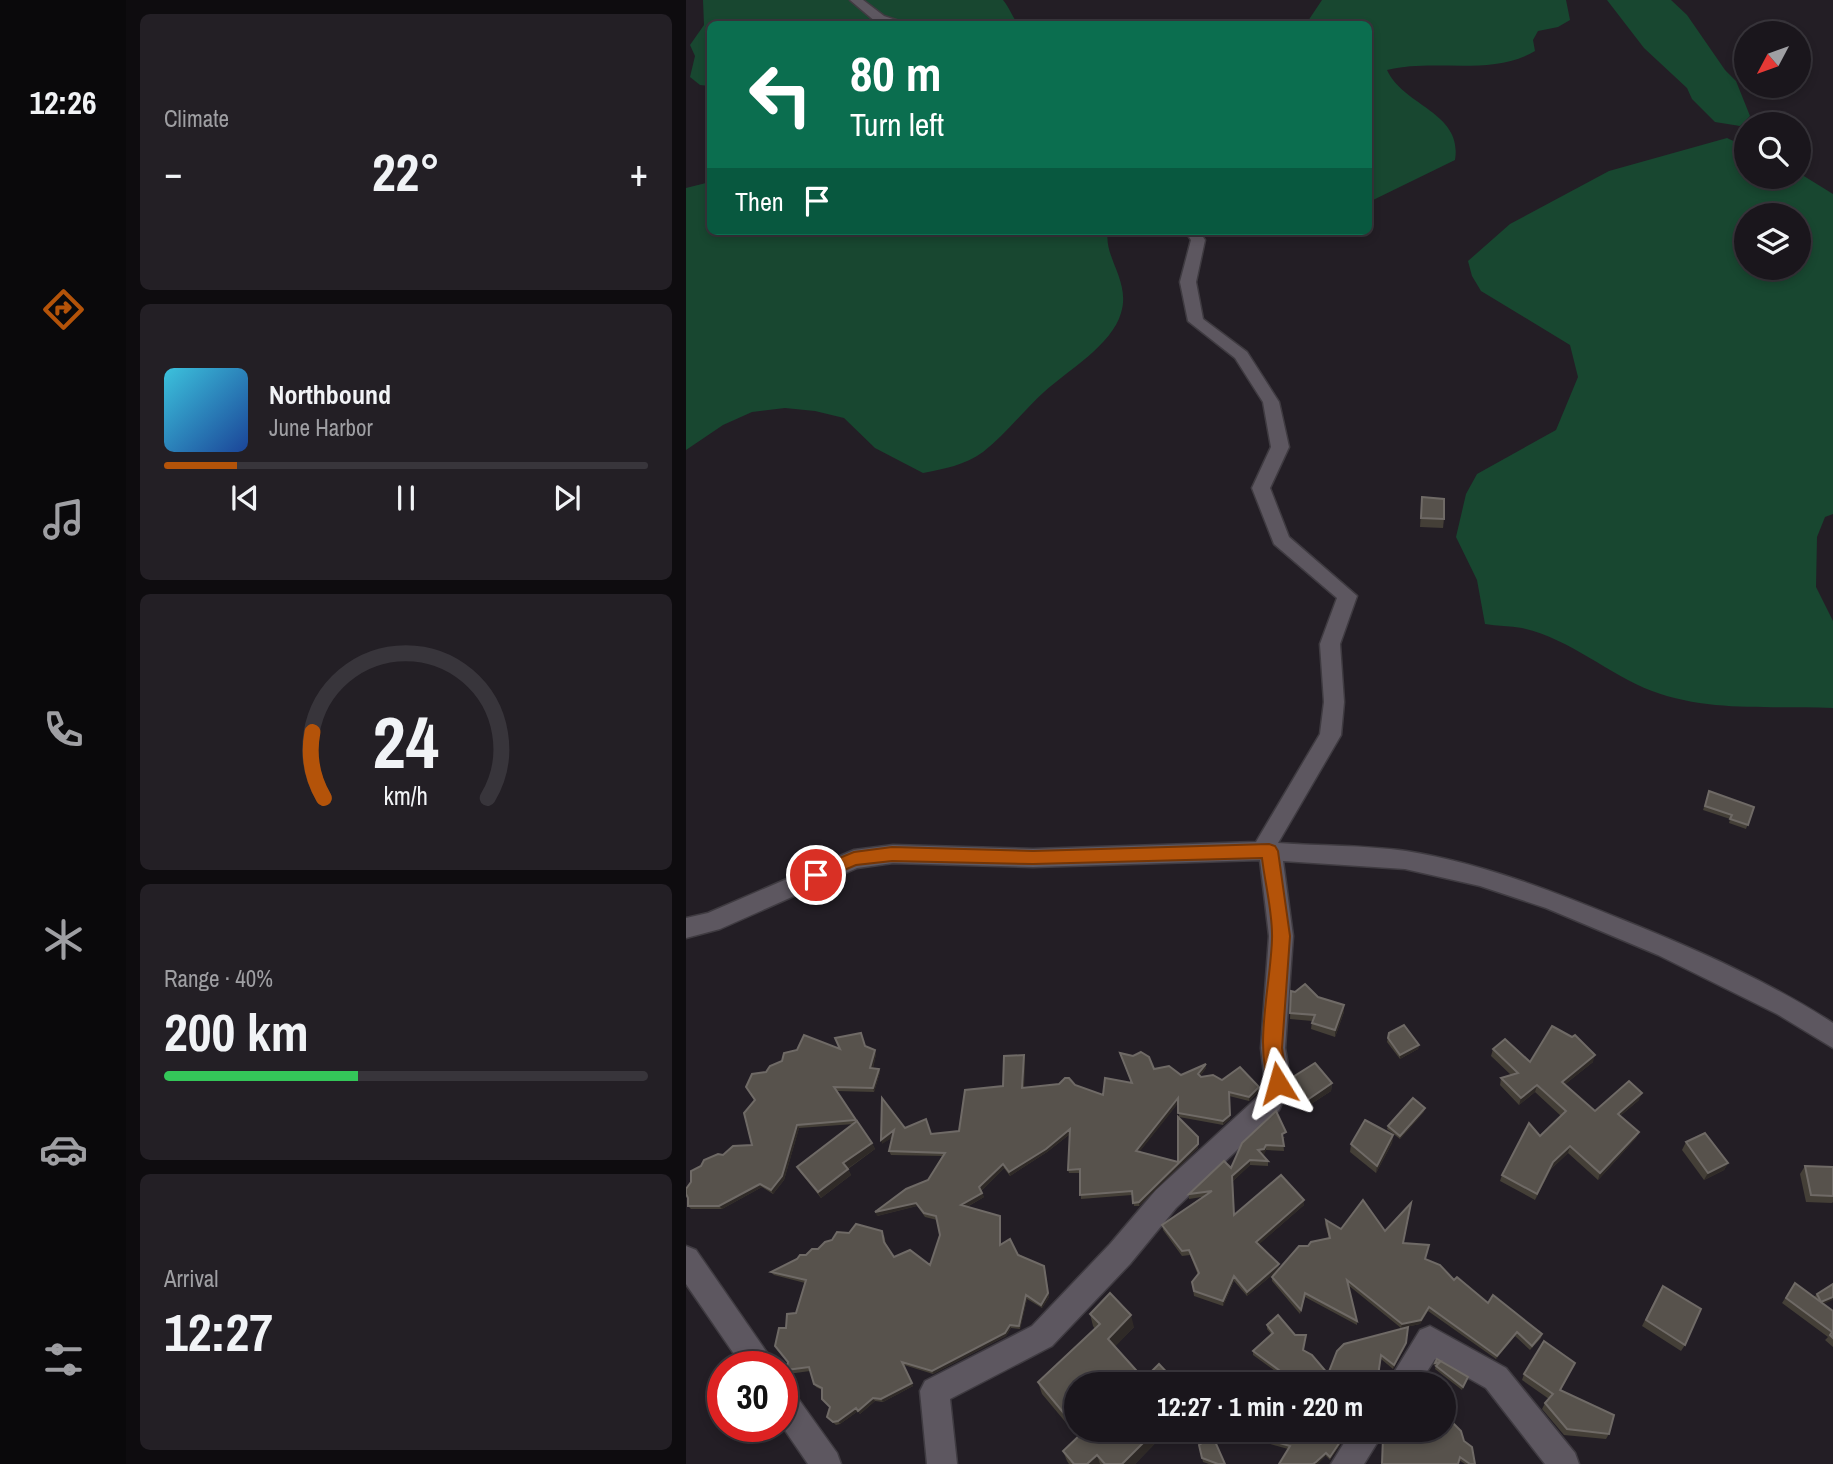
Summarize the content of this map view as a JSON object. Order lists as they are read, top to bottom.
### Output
{
  "north": "bottom left",
  "page": {
    "tabs": "12:26",
    "tile": [
      "Climate",
      ["Range · 40%", "200 km"],
      ["Arrival", "12:27"]
    ],
    "turn": ["80 m", "Turn left"],
    "heat": ["−", "22°", "+"],
    "then": "Then",
    "song": ["Northbound", "June Harbor"],
    "limit": "30",
    "trip": "12:27 · 1 min · 220 m",
    "gauge": ["24", "km/h"]
  }
}
